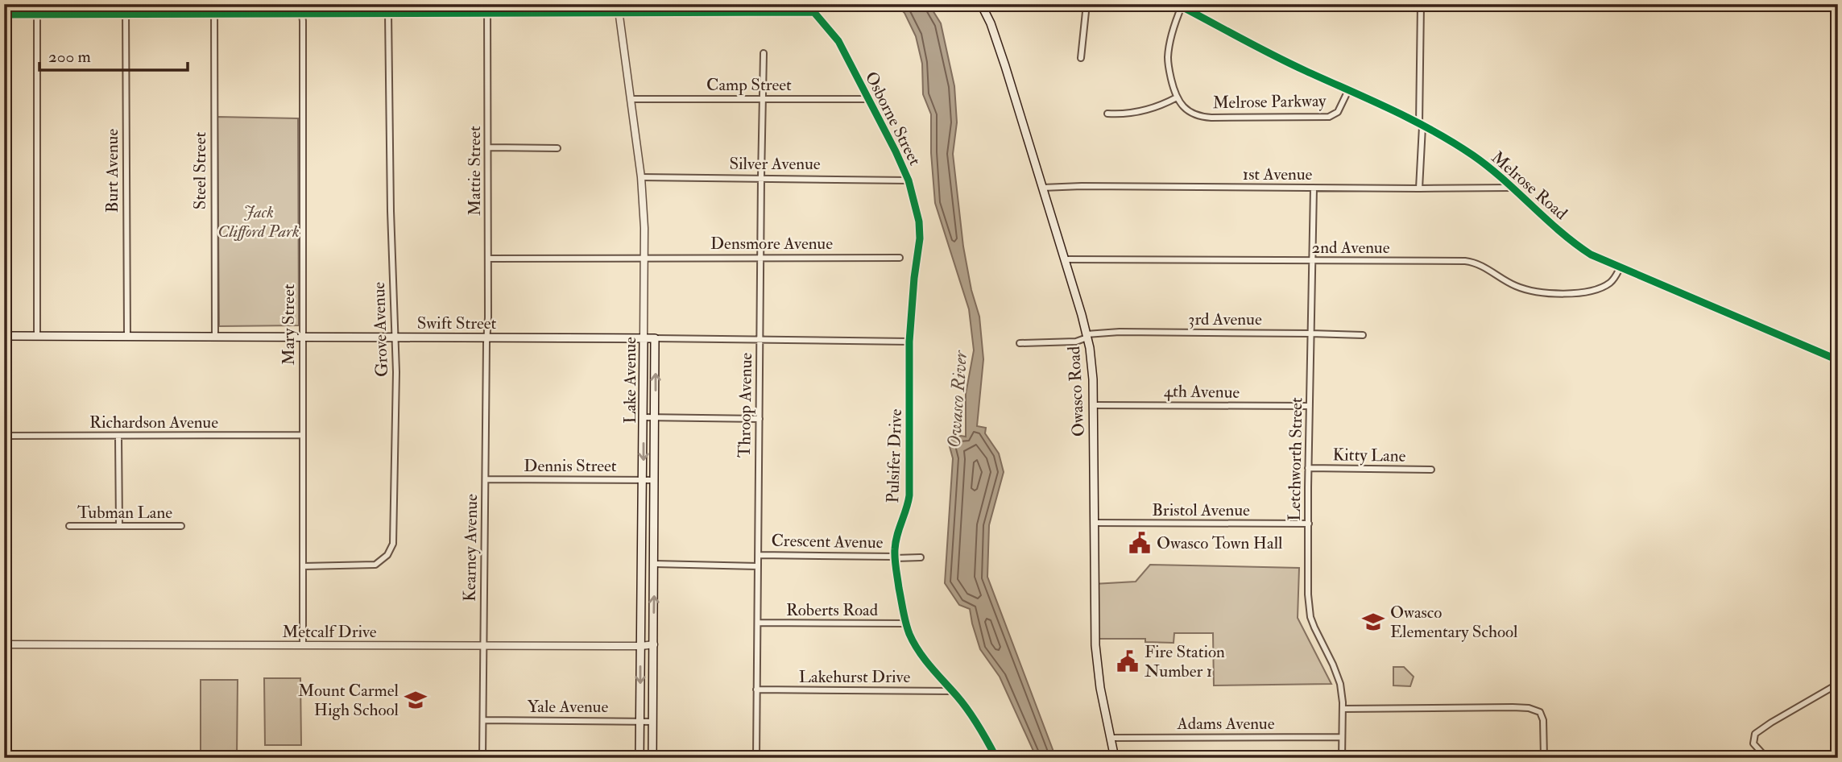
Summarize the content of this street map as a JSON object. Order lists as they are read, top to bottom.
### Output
{
  "streets": {
    "main road": ["Swift Street", "Lake Avenue", "Owasco Road"],
    "street": [
      "Camp Street",
      "Melrose Parkway",
      "Osborne Street",
      "Silver Avenue",
      "Burt Avenue",
      "Steel Street",
      "Mattie Street",
      "1st Avenue",
      "Melrose Road",
      "Densmore Avenue",
      "2nd Avenue",
      "3rd Avenue",
      "Mary Street",
      "Grove Avenue",
      "4th Avenue",
      "Throop Avenue",
      "Richardson Avenue",
      "Kitty Lane",
      "Pulsifer Drive",
      "Letchworth Street",
      "Dennis Street",
      "Bristol Avenue",
      "Tubman Lane",
      "Crescent Avenue",
      "Kearney Avenue",
      "Roberts Road",
      "Metcalf Drive",
      "Lakehurst Drive",
      "Yale Avenue",
      "Adams Avenue"
    ]
  },
  "crossings": [
    ["Camp Street", "Osborne Street"],
    ["Camp Street", "Lake Avenue"],
    ["Camp Street", "Throop Avenue"],
    ["Melrose Parkway", "Melrose Road"],
    ["Osborne Street", "Silver Avenue"],
    ["Osborne Street", "Pulsifer Drive"],
    ["Silver Avenue", "Lake Avenue"],
    ["Silver Avenue", "Throop Avenue"],
    ["Burt Avenue", "Swift Street"],
    ["Steel Street", "Swift Street"],
    ["Mattie Street", "Densmore Avenue"],
    ["Mattie Street", "Swift Street"],
    ["Mattie Street", "Kearney Avenue"],
    ["1st Avenue", "Melrose Road"],
    ["1st Avenue", "Owasco Road"],
    ["1st Avenue", "Letchworth Street"],
    ["Melrose Road", "2nd Avenue"],
    ["Densmore Avenue", "Lake Avenue"],
    ["Densmore Avenue", "Throop Avenue"],
    ["2nd Avenue", "Owasco Road"],
    ["2nd Avenue", "Letchworth Street"],
    ["3rd Avenue", "Owasco Road"],
    ["3rd Avenue", "Letchworth Street"],
    ["Swift Street", "Mary Street"],
    ["Swift Street", "Grove Avenue"],
    ["Swift Street", "Lake Avenue"],
    ["Swift Street", "Throop Avenue"],
    ["Swift Street", "Pulsifer Drive"],
    ["Swift Street", "Kearney Avenue"],
    ["Mary Street", "Grove Avenue"],
    ["Mary Street", "Richardson Avenue"],
    ["Mary Street", "Metcalf Drive"],
    ["Lake Avenue", "Dennis Street"],
    ["Lake Avenue", "Crescent Avenue"],
    ["Lake Avenue", "Metcalf Drive"],
    ["Lake Avenue", "Yale Avenue"],
    ["Owasco Road", "4th Avenue"],
    ["Owasco Road", "Bristol Avenue"],
    ["Owasco Road", "Adams Avenue"],
    ["4th Avenue", "Letchworth Street"],
    ["Throop Avenue", "Crescent Avenue"],
    ["Throop Avenue", "Roberts Road"],
    ["Throop Avenue", "Lakehurst Drive"],
    ["Kitty Lane", "Letchworth Street"],
    ["Pulsifer Drive", "Crescent Avenue"],
    ["Pulsifer Drive", "Roberts Road"],
    ["Pulsifer Drive", "Lakehurst Drive"],
    ["Letchworth Street", "Bristol Avenue"],
    ["Letchworth Street", "Adams Avenue"],
    ["Dennis Street", "Kearney Avenue"],
    ["Kearney Avenue", "Metcalf Drive"],
    ["Kearney Avenue", "Yale Avenue"]
  ],
  "water": ["Owasco River"],
  "parks": ["Jack Clifford Park"],
  "places": {
    "public building": ["Owasco Town Hall", "Fire Station Number 1"],
    "school or university": ["Owasco Elementary School", "Mount Carmel High School"]
  },
  "scale_bar": "200 m"
}
